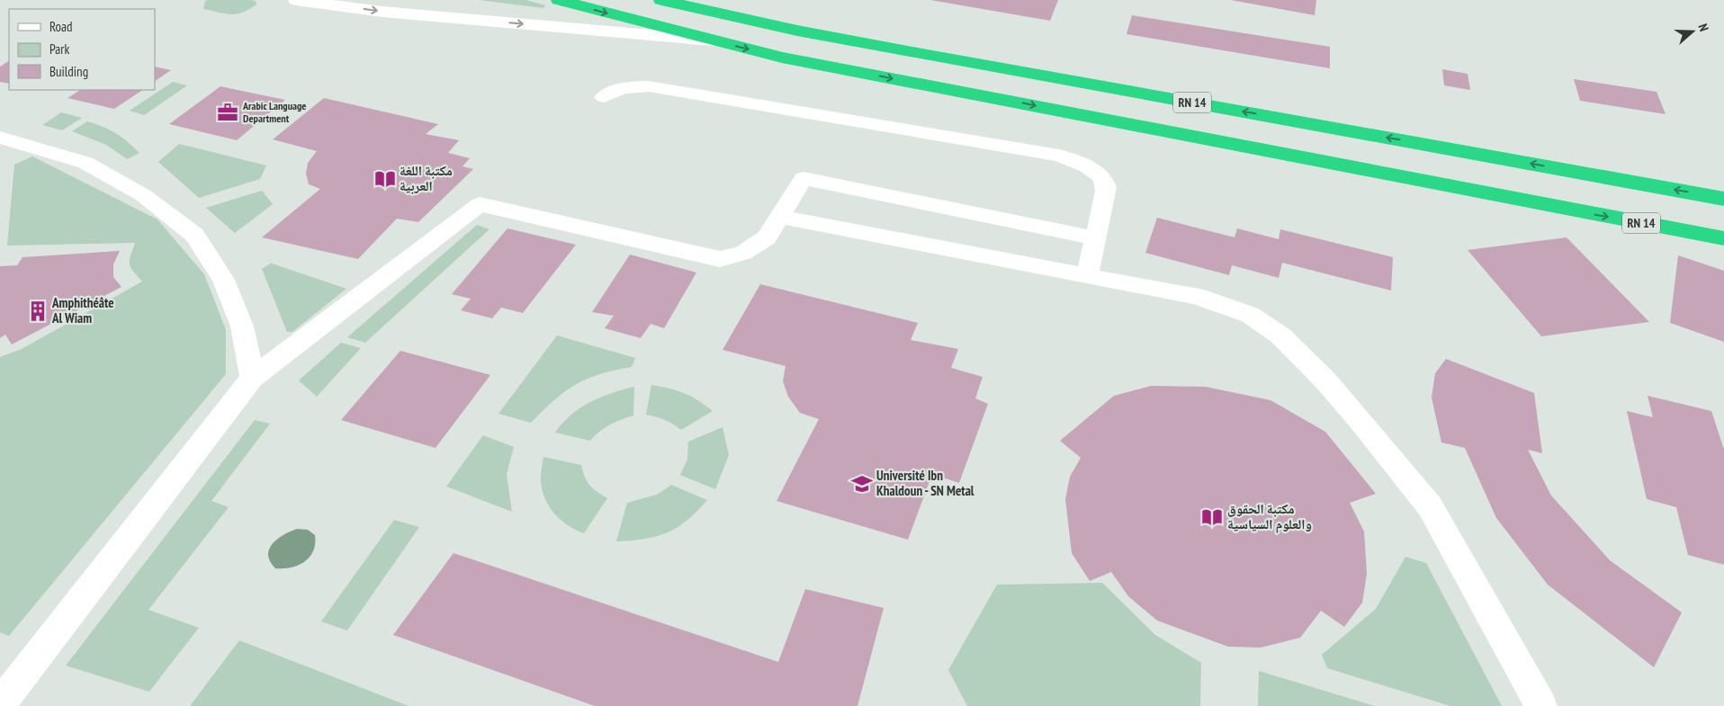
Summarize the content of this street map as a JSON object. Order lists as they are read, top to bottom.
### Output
{
  "streets": {
    "highway": ["RN 14"]
  },
  "places": {
    "office": ["Arabic Language Department"],
    "library": ["مكتبة اللغة العربية", "مكتبة الحقوق والعلوم السياسية"],
    "building": ["Amphithéâte Al Wiam"],
    "school or university": ["Université Ibn Khaldoun - SN Metal"]
  },
  "legend": ["Road", "Park", "Building"],
  "north": "right"
}
